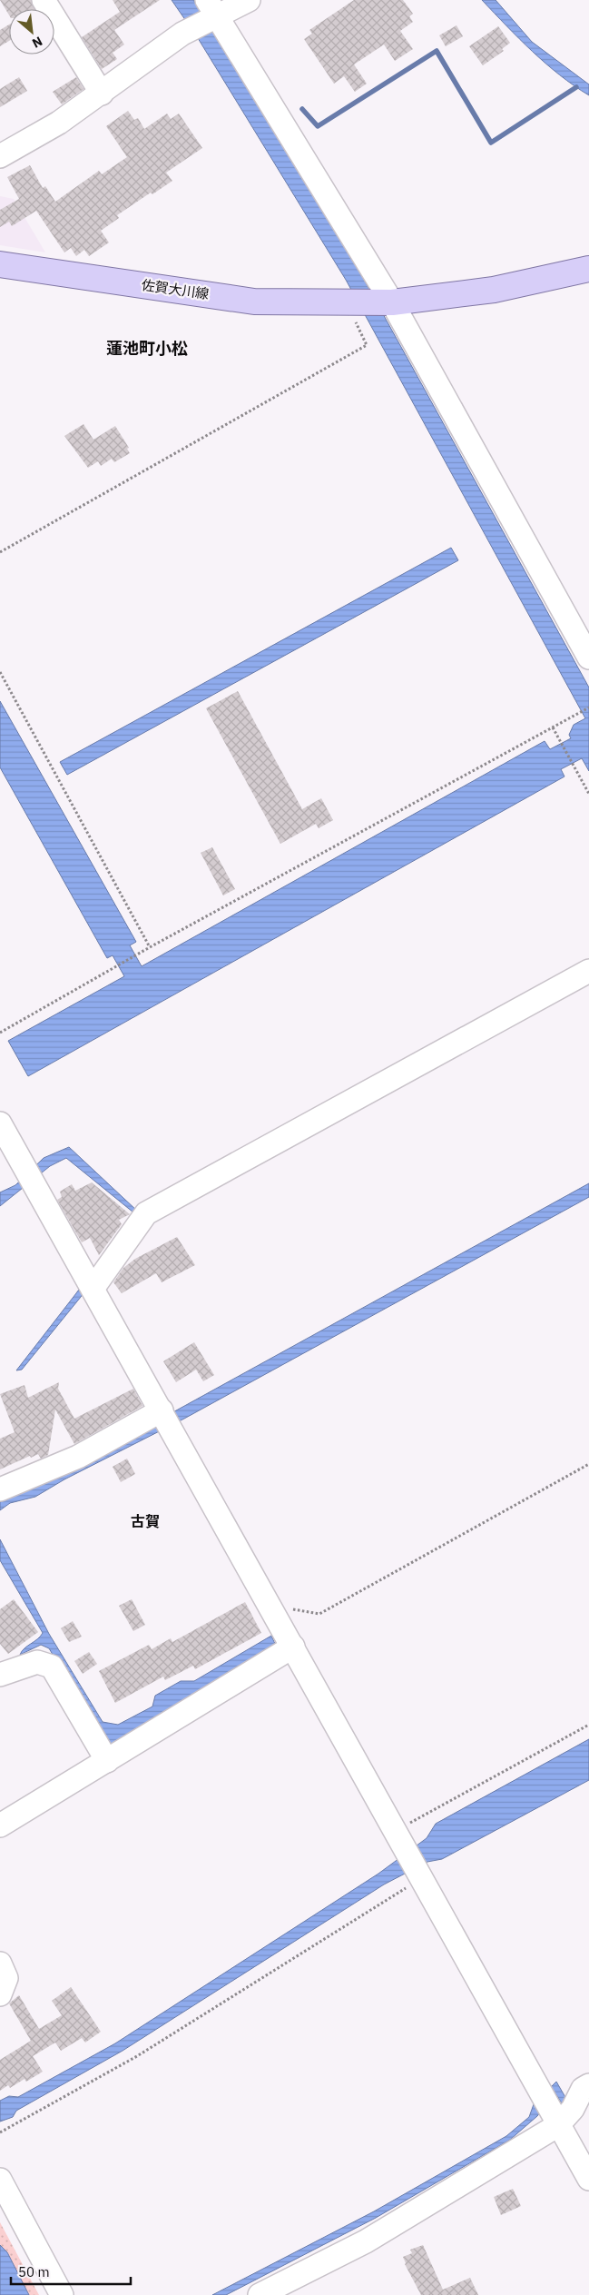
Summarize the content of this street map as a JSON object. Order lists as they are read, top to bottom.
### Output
{
  "streets": {
    "main road": ["佐賀大川線"]
  },
  "districts": ["蓮池町小松", "古賀"],
  "scale_bar": "50 m",
  "north": "bottom right"
}
